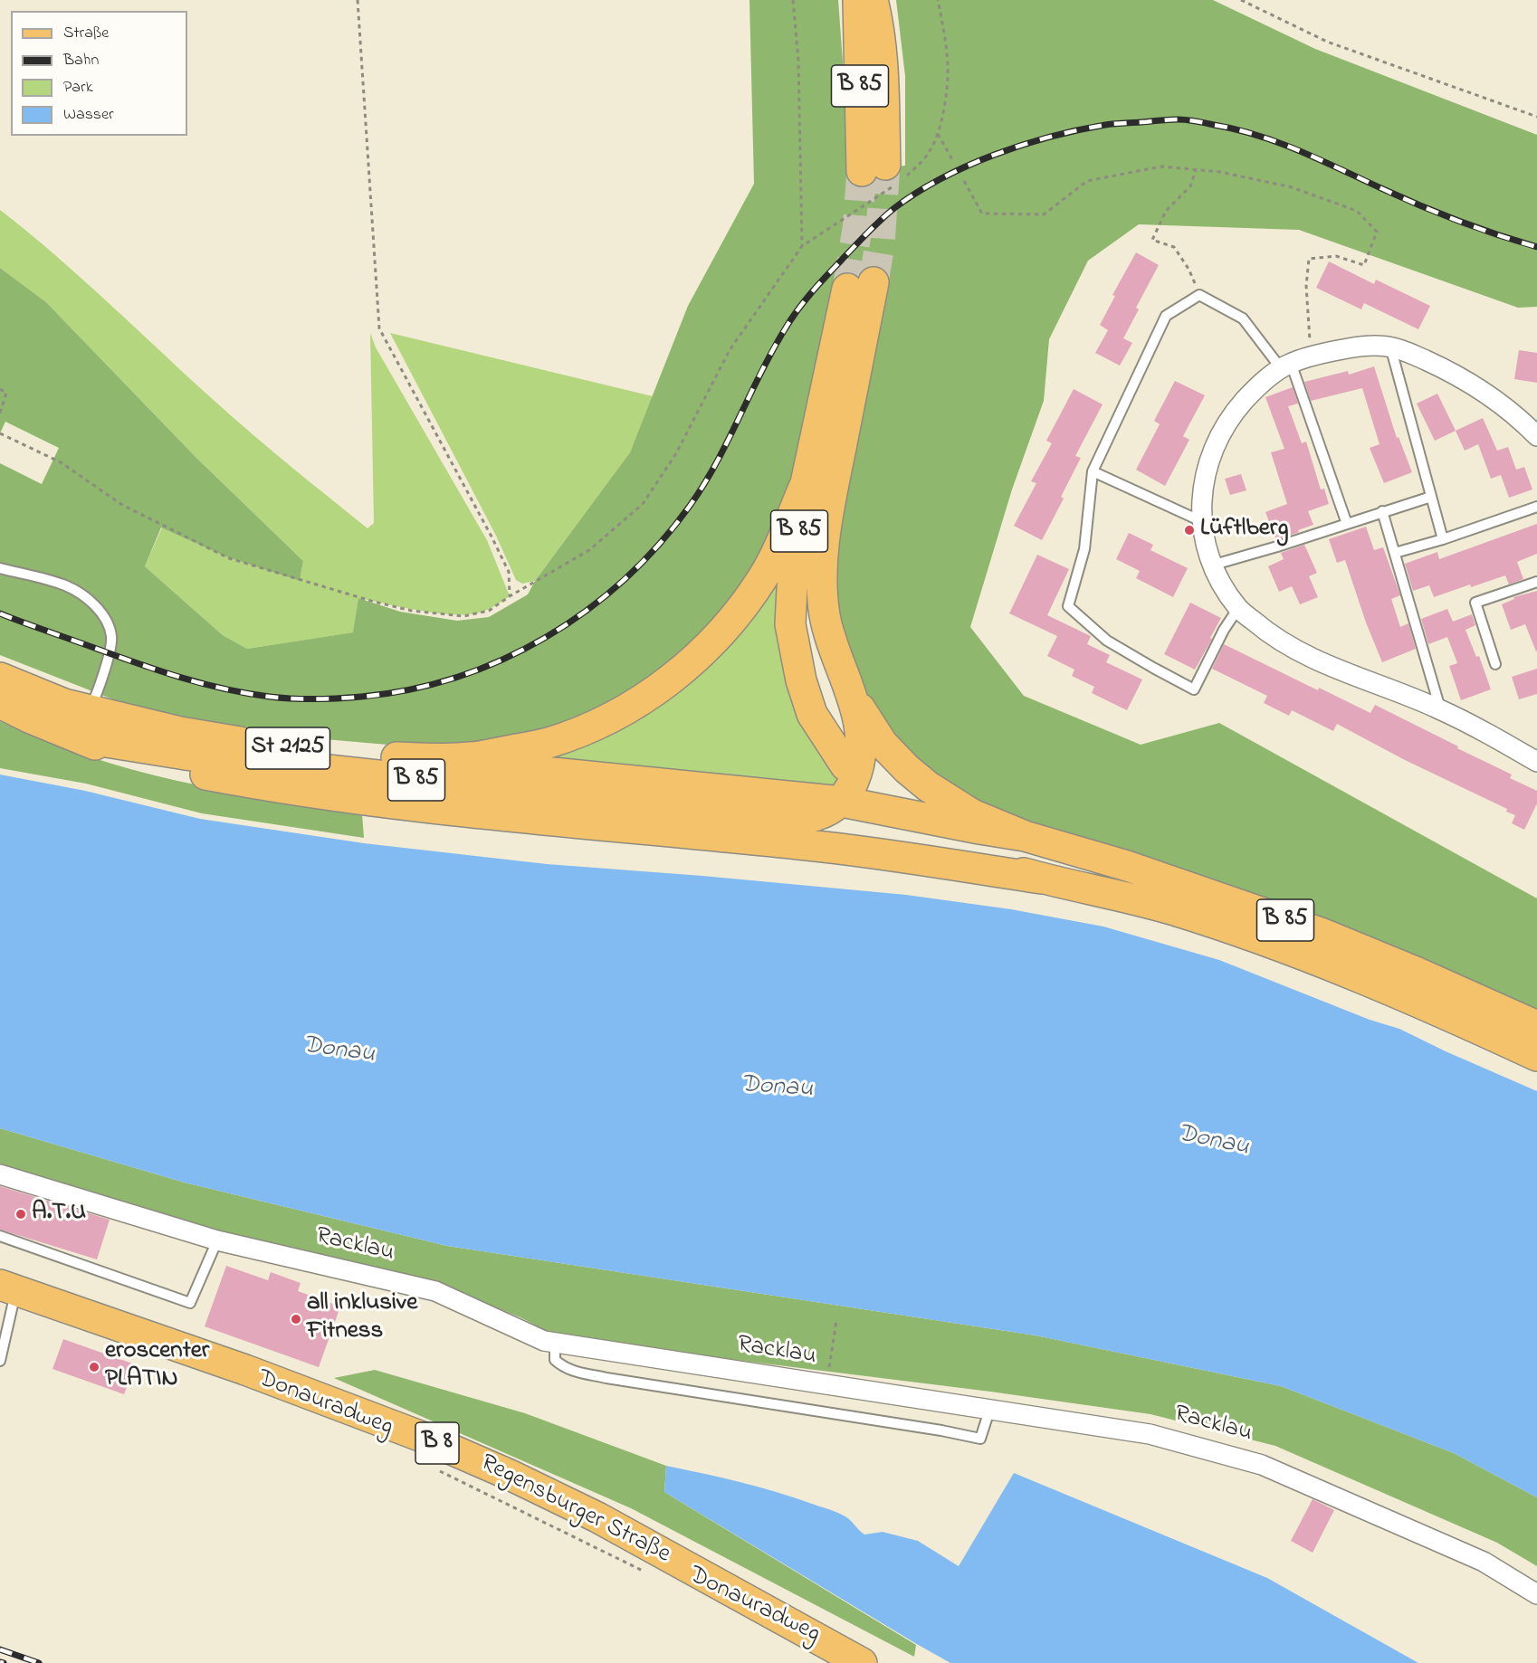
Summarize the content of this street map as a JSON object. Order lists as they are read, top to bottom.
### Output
{
  "streets": {
    "main road": [
      "B 85",
      "St 2125",
      "B 8",
      "Regensburger Straße"
    ],
    "street": ["Racklau"]
  },
  "crossings": [
    ["B 85", "St 2125"]
  ],
  "water": ["Donau"],
  "places": [
    "Lüftlberg",
    "A.T.U",
    "all inklusive Fitness",
    "eroscenter PLATIN"
  ],
  "legend": [
    "Straße",
    "Bahn",
    "Park",
    "Wasser"
  ]
}
